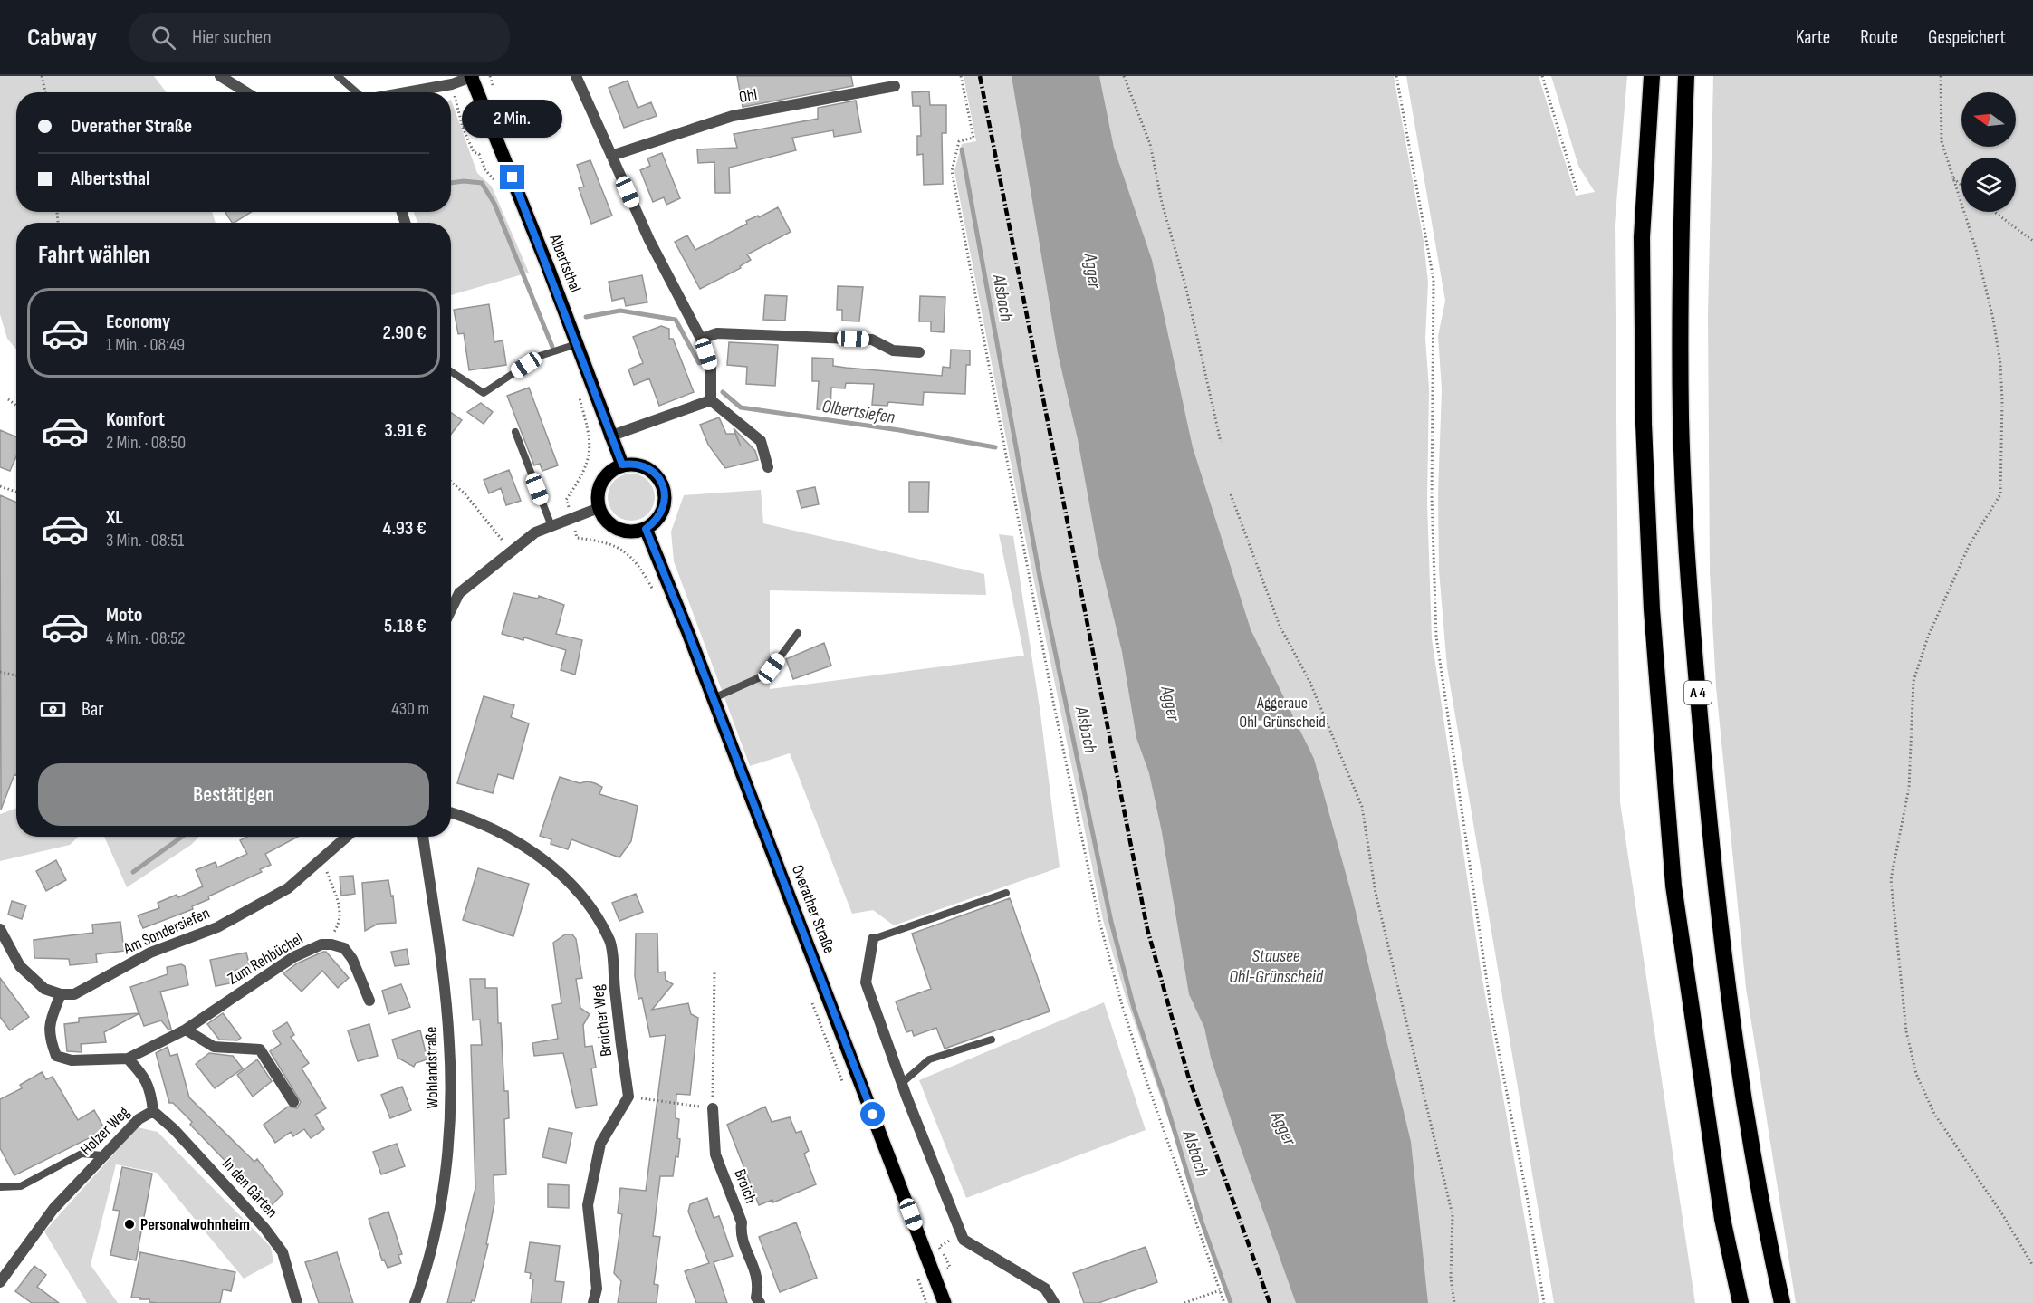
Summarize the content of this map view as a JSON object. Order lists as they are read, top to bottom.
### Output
{
  "streets": {
    "highway": ["A 4"],
    "main road": ["Albertsthal", "Overather Straße"],
    "street": [
      "Ohl",
      "Am Sondersiefen",
      "Zum Rehbüchel",
      "Broicher Weg",
      "Wohlandstraße",
      "Holzer Weg",
      "Broich",
      "In den Gärten"
    ]
  },
  "crossings": [
    ["Albertsthal", "Overather Straße"],
    ["Zum Rehbüchel", "Holzer Weg"],
    ["Holzer Weg", "In den Gärten"]
  ],
  "water": [
    "Agger",
    "Alsbach",
    "Olbertsiefen",
    "Stausee Ohl-Grünscheid"
  ],
  "parks": ["Aggeraue Ohl-Grünscheid"],
  "places": ["Personalwohnheim"],
  "north": "left",
  "page": {
    "header": "Cabway",
    "search": "Hier suchen",
    "nav": ["Karte", "Route", "Gespeichert"],
    "banner": ["Overather Straße", "Albertsthal"],
    "bubble": "2 Min.",
    "heading": "Fahrt wählen",
    "list": [
      {
        "name": "Economy",
        "note": "1 Min. · 08:49",
        "value": "2.90 €"
      },
      {
        "name": "Komfort",
        "note": "2 Min. · 08:50",
        "value": "3.91 €"
      },
      {
        "name": "XL",
        "note": "3 Min. · 08:51",
        "value": "4.93 €"
      },
      {
        "name": "Moto",
        "note": "4 Min. · 08:52",
        "value": "5.18 €"
      }
    ],
    "pay": ["Bar", "430 m"],
    "buttons": "Bestätigen"
  }
}
